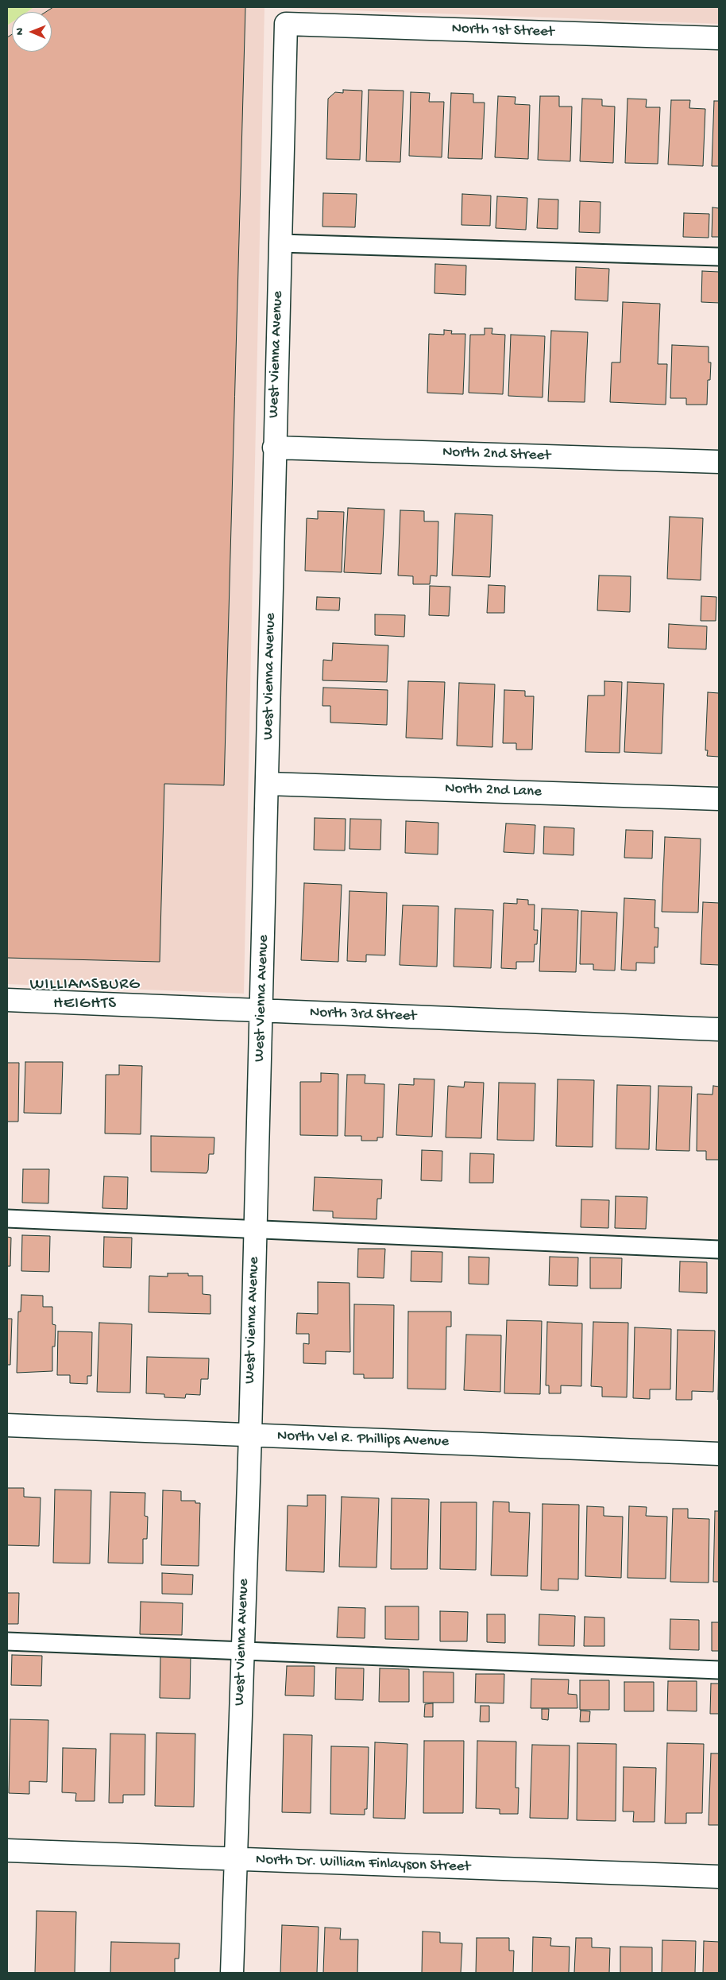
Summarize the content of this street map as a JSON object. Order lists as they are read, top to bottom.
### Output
{
  "streets": {
    "street": [
      "North 1st Street",
      "West Vienna Avenue",
      "North 2nd Street",
      "North 2nd Lane",
      "North 3rd Street",
      "North Vel R. Phillips Avenue",
      "North Dr. William Finlayson Street"
    ]
  },
  "crossings": [
    ["North 1st Street", "West Vienna Avenue"],
    ["West Vienna Avenue", "North 2nd Street"],
    ["West Vienna Avenue", "North 2nd Lane"],
    ["West Vienna Avenue", "North 3rd Street"],
    ["West Vienna Avenue", "North Vel R. Phillips Avenue"],
    ["West Vienna Avenue", "North Dr. William Finlayson Street"]
  ],
  "districts": ["WILLIAMSBURG HEIGHTS"],
  "north": "left"
}
